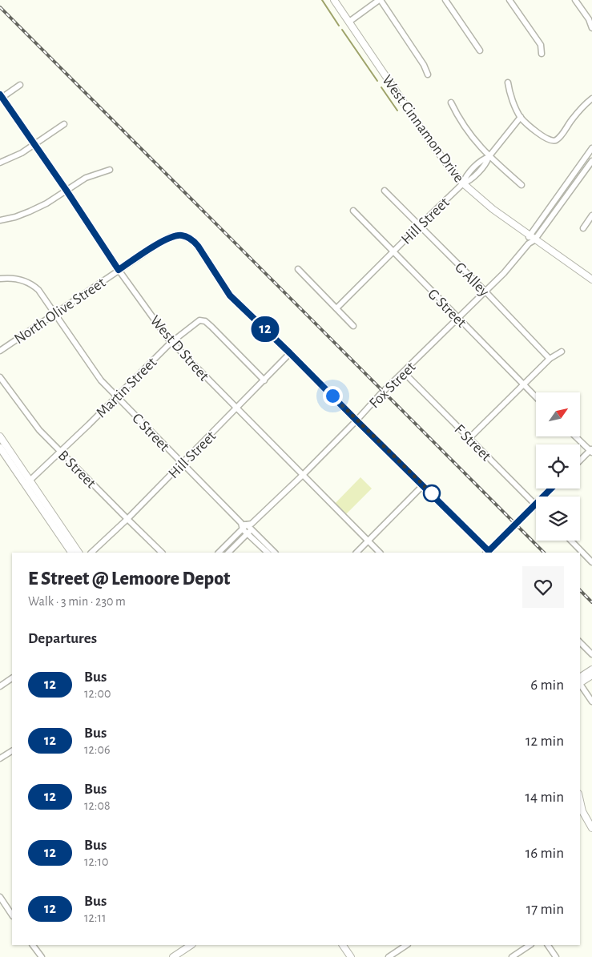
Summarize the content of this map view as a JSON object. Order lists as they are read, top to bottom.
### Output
{
  "streets": {
    "main road": ["West Cinnamon Drive"],
    "street": [
      "Hill Street",
      "G Alley",
      "G Street",
      "North Olive Street",
      "West D Street",
      "Fox Street",
      "Martin Street",
      "C Street",
      "F Street",
      "B Street"
    ]
  },
  "crossings": [
    ["West Cinnamon Drive", "Hill Street"],
    ["West Cinnamon Drive", "Fox Street"],
    ["Hill Street", "G Alley"],
    ["Hill Street", "G Street"],
    ["Hill Street", "North Olive Street"],
    ["Hill Street", "West D Street"],
    ["Hill Street", "Martin Street"],
    ["Hill Street", "C Street"],
    ["Hill Street", "B Street"],
    ["G Alley", "Fox Street"],
    ["G Street", "Fox Street"],
    ["North Olive Street", "West D Street"],
    ["North Olive Street", "C Street"],
    ["West D Street", "Fox Street"],
    ["West D Street", "Martin Street"],
    ["Fox Street", "C Street"],
    ["Fox Street", "F Street"],
    ["Martin Street", "C Street"],
    ["Martin Street", "B Street"]
  ],
  "lines": ["bus line 12"],
  "north": "top right",
  "page": {
    "on_map": "12",
    "heading": [
      ["E Street @ Lemoore Depot", "Walk · 3 min · 230 m"],
      "Departures"
    ],
    "list": [
      {
        "mark": "12",
        "name": "Bus",
        "note": "12:00",
        "value": "6 min"
      },
      {
        "mark": "12",
        "name": "Bus",
        "note": "12:06",
        "value": "12 min"
      },
      {
        "mark": "12",
        "name": "Bus",
        "note": "12:08",
        "value": "14 min"
      },
      {
        "mark": "12",
        "name": "Bus",
        "note": "12:10",
        "value": "16 min"
      },
      {
        "mark": "12",
        "name": "Bus",
        "note": "12:11",
        "value": "17 min"
      }
    ]
  }
}
